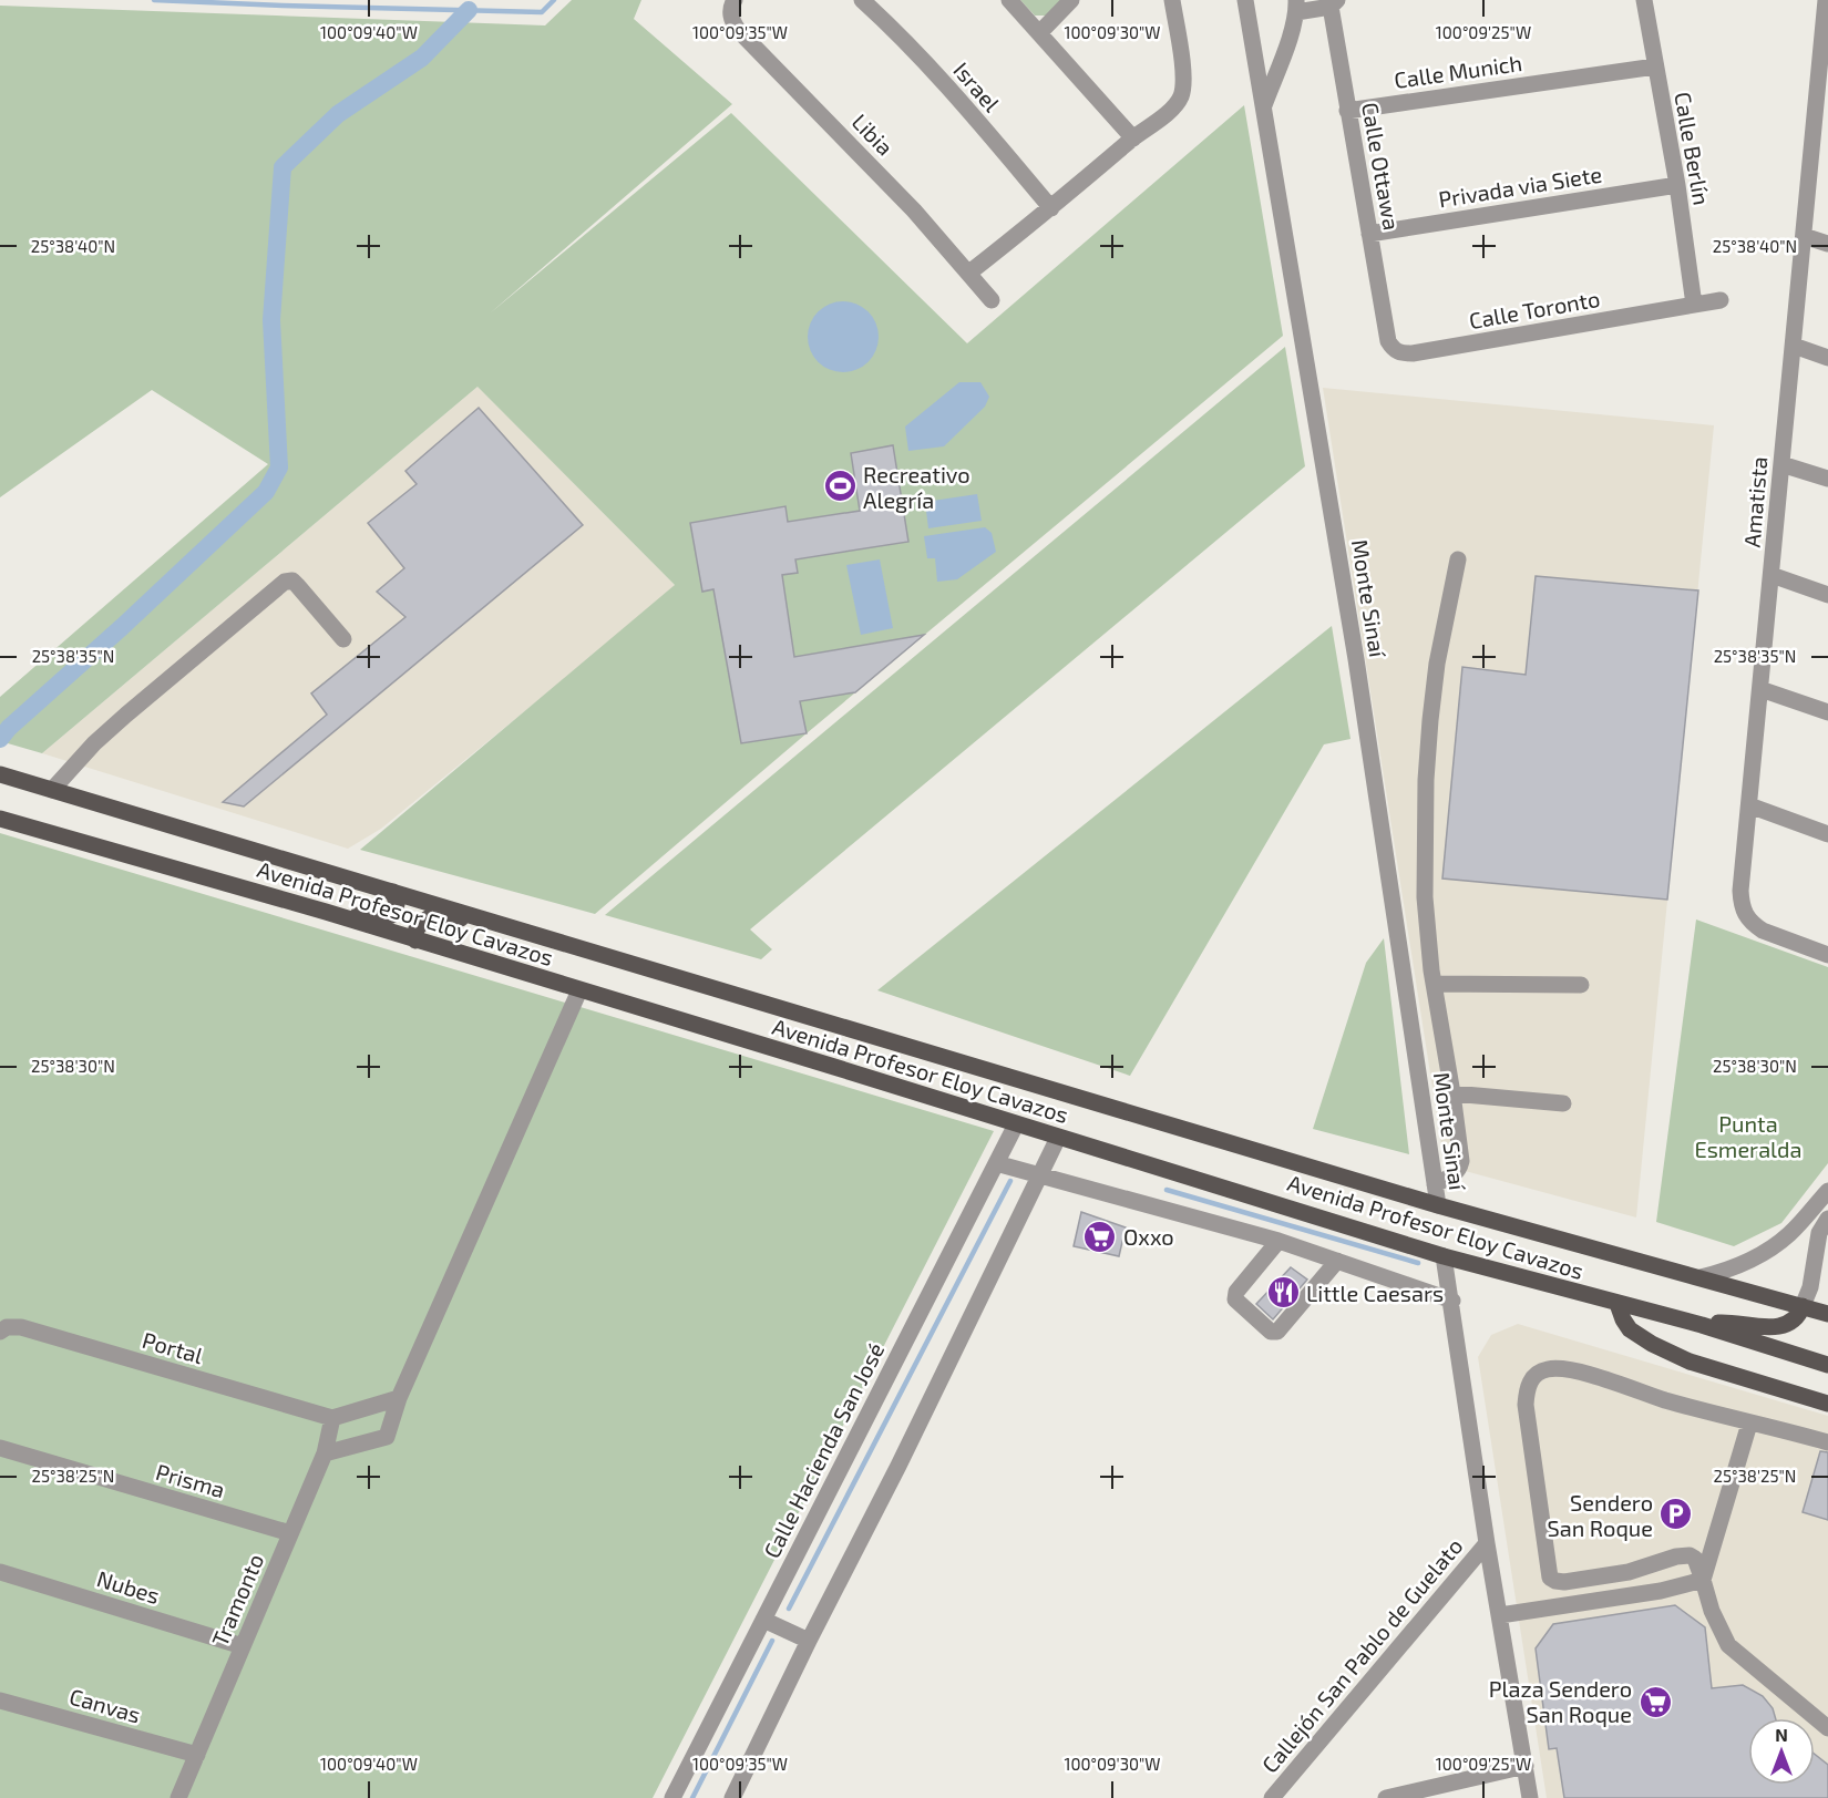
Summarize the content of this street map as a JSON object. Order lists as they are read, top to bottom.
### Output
{
  "streets": {
    "main road": ["Avenida Profesor Eloy Cavazos"],
    "street": [
      "Calle Munich",
      "Israel",
      "Libia",
      "Calle Berlín",
      "Calle Ottawa",
      "Privada via Siete",
      "Calle Toronto",
      "Amatista",
      "Monte Sinaí",
      "Portal",
      "Calle Hacienda San José",
      "Prisma",
      "Nubes",
      "Tramonto",
      "Callejón San Pablo de Guelato",
      "Canvas"
    ]
  },
  "crossings": [
    ["Calle Munich", "Calle Berlín"],
    ["Calle Munich", "Calle Ottawa"],
    ["Calle Berlín", "Privada via Siete"],
    ["Calle Berlín", "Calle Toronto"],
    ["Calle Ottawa", "Privada via Siete"],
    ["Calle Ottawa", "Calle Toronto"],
    ["Monte Sinaí", "Avenida Profesor Eloy Cavazos"],
    ["Avenida Profesor Eloy Cavazos", "Calle Hacienda San José"],
    ["Portal", "Tramonto"],
    ["Prisma", "Tramonto"],
    ["Nubes", "Tramonto"],
    ["Tramonto", "Canvas"]
  ],
  "parks": ["Punta Esmeralda"],
  "places": {
    "sports": ["Recreativo Alegría"],
    "supermarket": ["Oxxo", "Plaza Sendero San Roque"],
    "restaurant": ["Little Caesars"],
    "parking": ["Sendero San Roque"]
  },
  "north": "top",
  "coordinates": [
    "100°09'40\"W",
    "100°09'35\"W",
    "100°09'30\"W",
    "100°09'25\"W",
    "25°38'40\"N",
    "25°38'35\"N",
    "25°38'30\"N",
    "25°38'25\"N"
  ]
}
